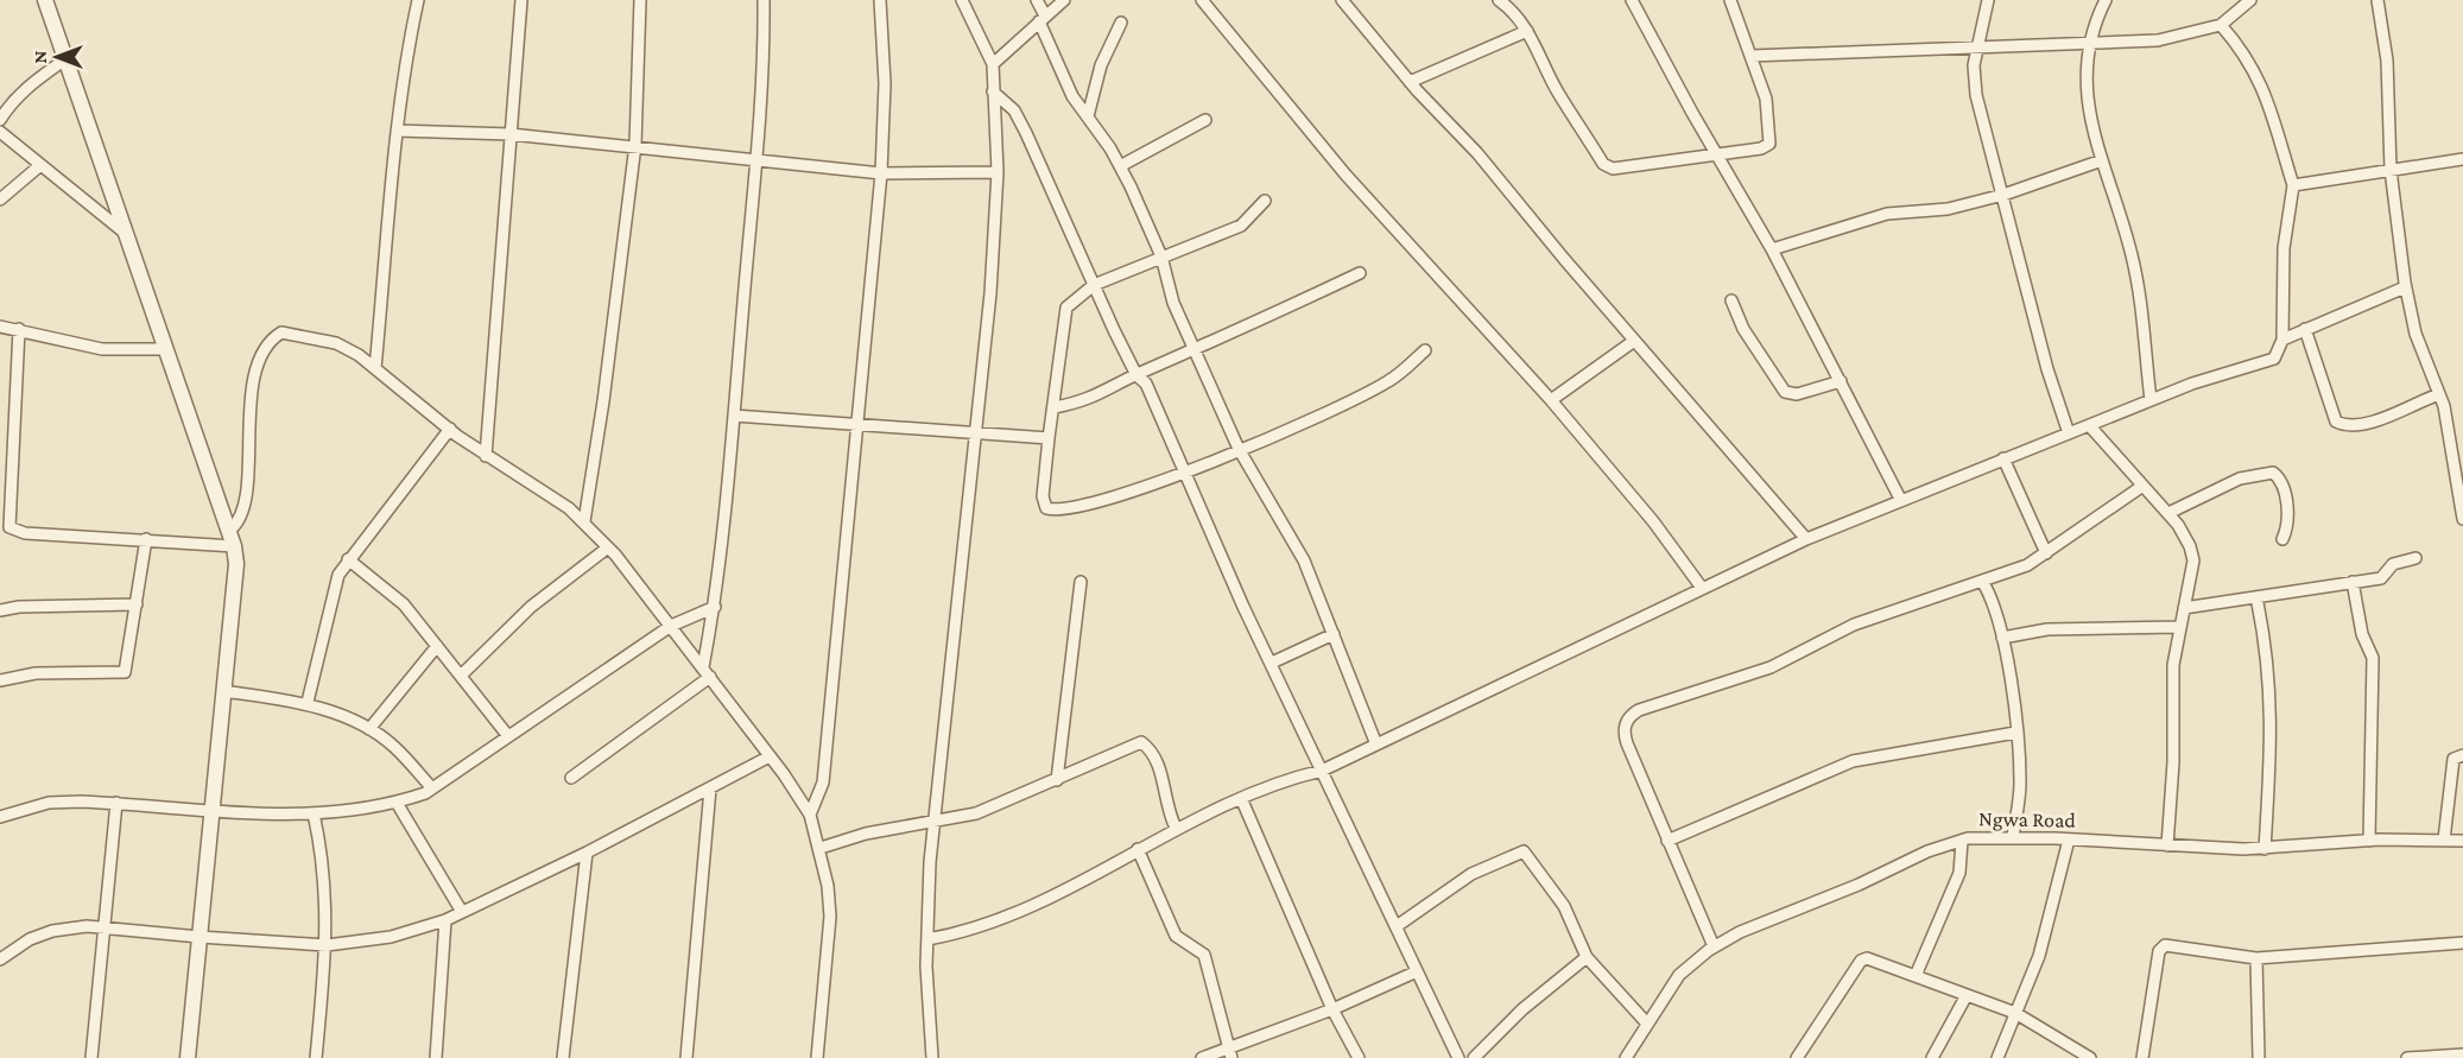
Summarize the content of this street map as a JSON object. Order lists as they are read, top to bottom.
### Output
{
  "streets": {
    "street": ["Ngwa Road"]
  },
  "north": "left"
}
